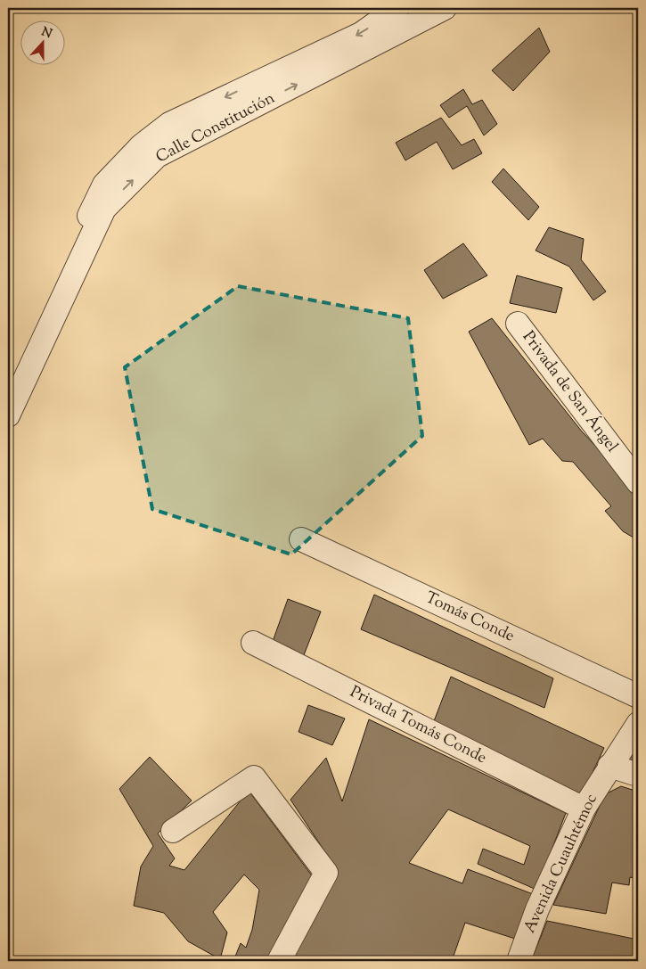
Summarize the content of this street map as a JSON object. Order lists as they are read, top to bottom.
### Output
{
  "streets": {
    "street": [
      "Calle Constitución",
      "Privada de San Ángel",
      "Tomás Conde",
      "Privada Tomás Conde",
      "Avenida Cuauhtémoc"
    ]
  },
  "crossings": [
    ["Privada Tomás Conde", "Avenida Cuauhtémoc"]
  ],
  "north": "top"
}
